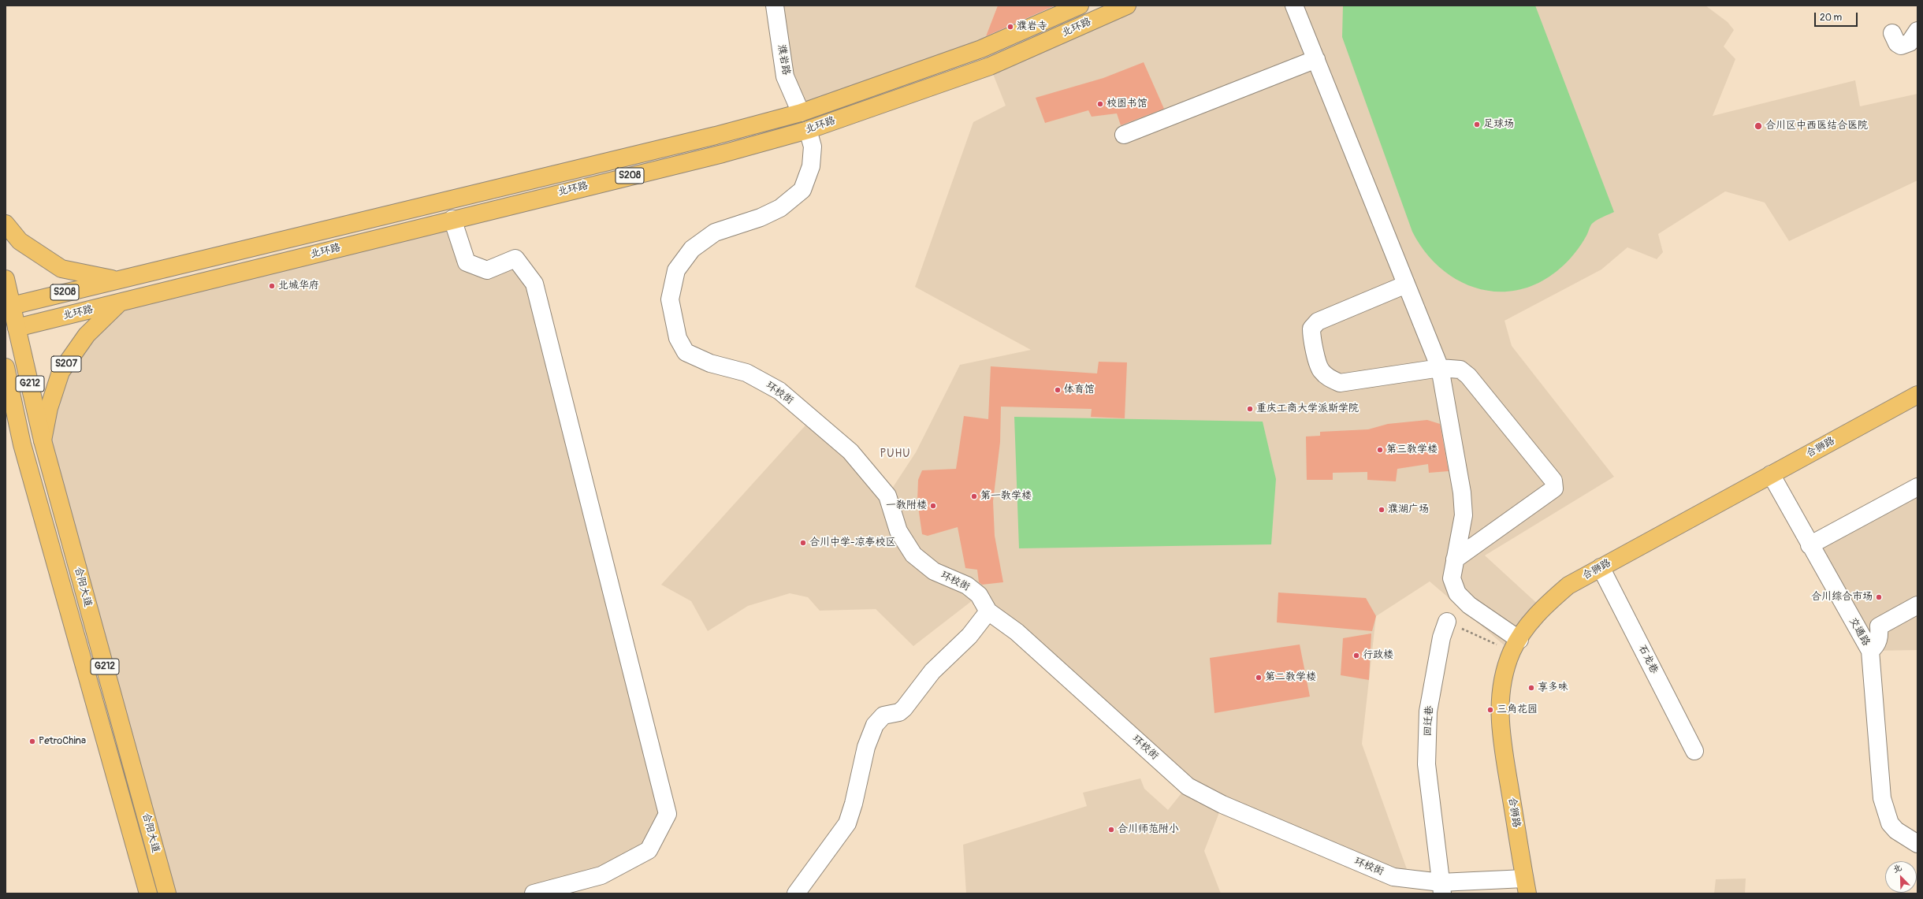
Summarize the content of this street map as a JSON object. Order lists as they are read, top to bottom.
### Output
{
  "streets": {
    "main road": [
      "北环路",
      "S208",
      "S207",
      "G212",
      "合狮路",
      "合阳大道"
    ],
    "street": [
      "濮岩路",
      "环校街",
      "交通路",
      "石龙巷",
      "回迁巷"
    ]
  },
  "crossings": [
    ["北环路", "濮岩路"],
    ["北环路", "S207"],
    ["北环路", "环校街"],
    ["北环路", "合阳大道"],
    ["S207", "合阳大道"],
    ["环校街", "合狮路"],
    ["环校街", "回迁巷"],
    ["合狮路", "交通路"],
    ["合狮路", "石龙巷"]
  ],
  "districts": ["PUHU"],
  "places": [
    "濮岩寺",
    "校图书馆",
    "足球场",
    "合川区中西医结合医院",
    "北城华府",
    "体育馆",
    "重庆工商大学派斯学院",
    "第三教学楼",
    "第一教学楼",
    "一教附楼",
    "濮湖广场",
    "合川中学-凉亭校区",
    "合川综合市场",
    "行政楼",
    "第二教学楼",
    "享多味",
    "三角花园",
    "PetroChina",
    "合川师范附小"
  ],
  "scale_bar": "20 m",
  "north": "top left"
}
